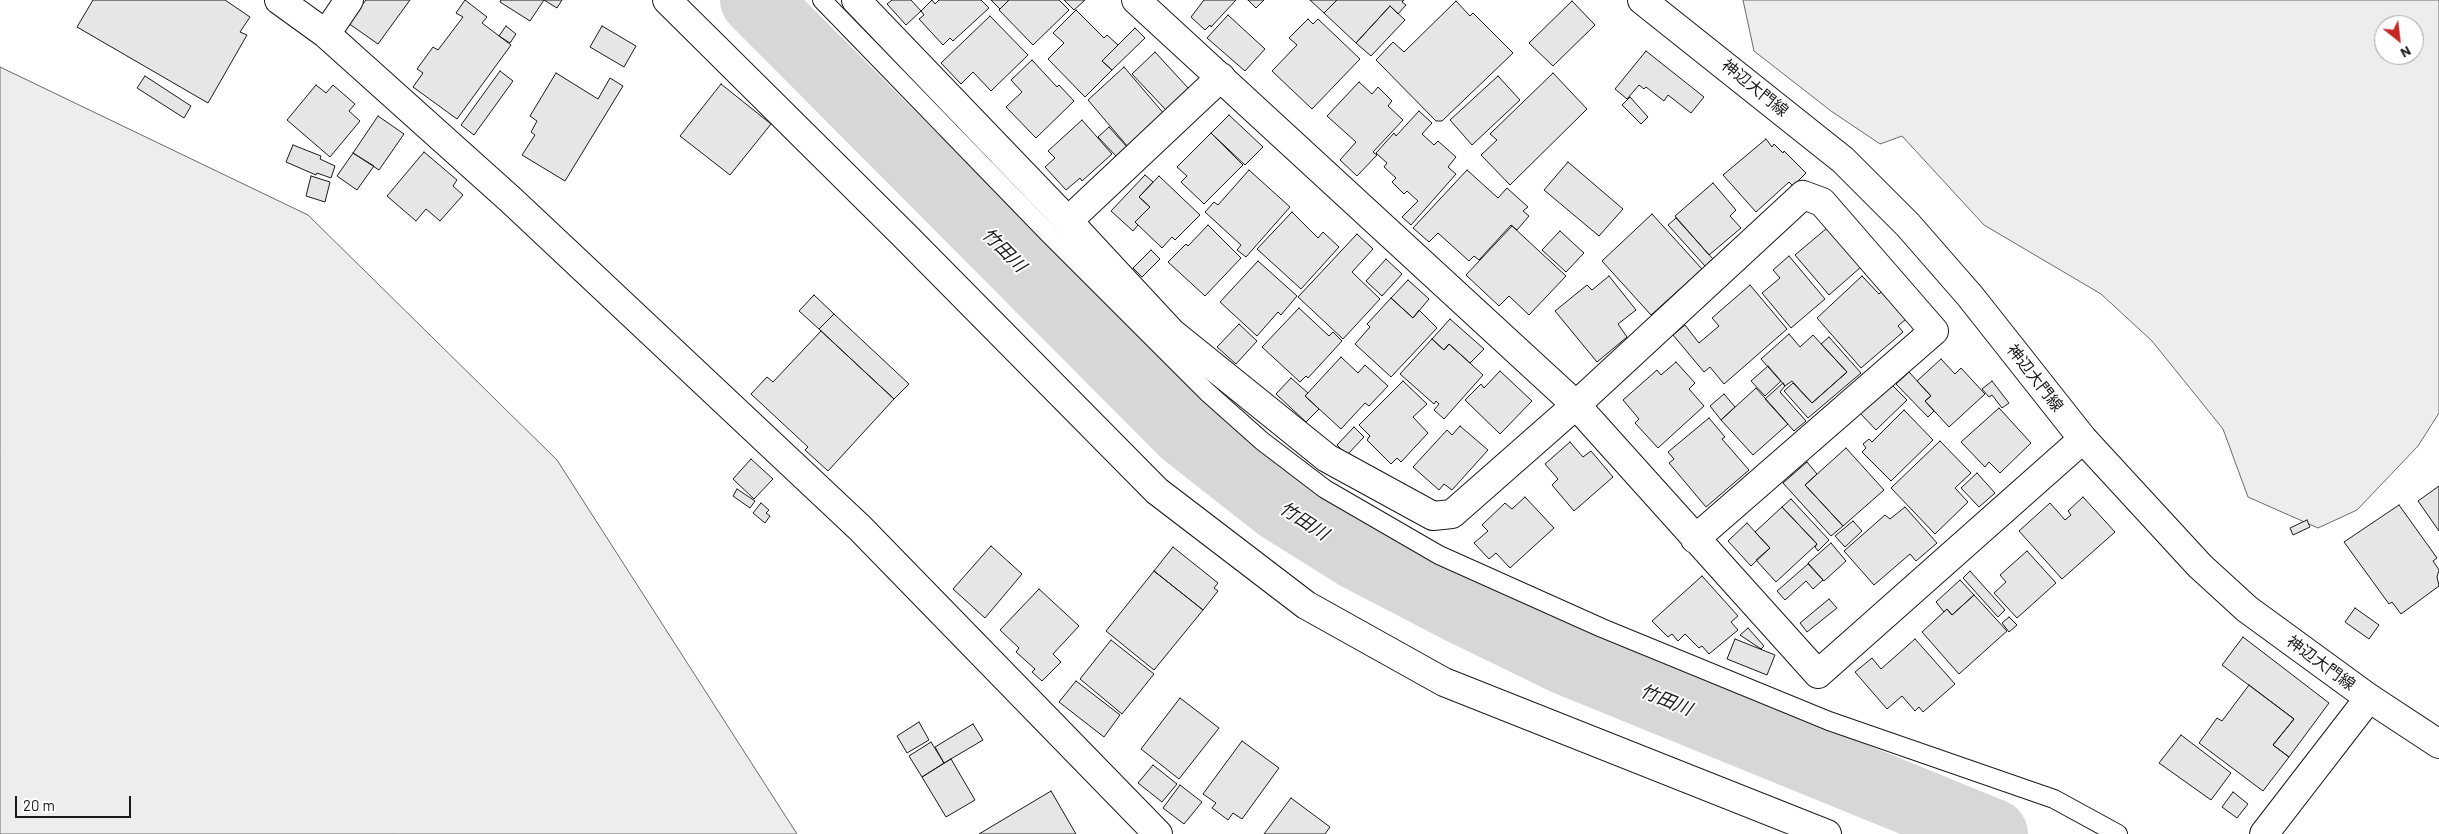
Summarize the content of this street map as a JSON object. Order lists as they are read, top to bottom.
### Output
{
  "streets": {
    "street": ["神辺大門線"]
  },
  "water": ["竹田川"],
  "scale_bar": "20 m",
  "north": "bottom right"
}
